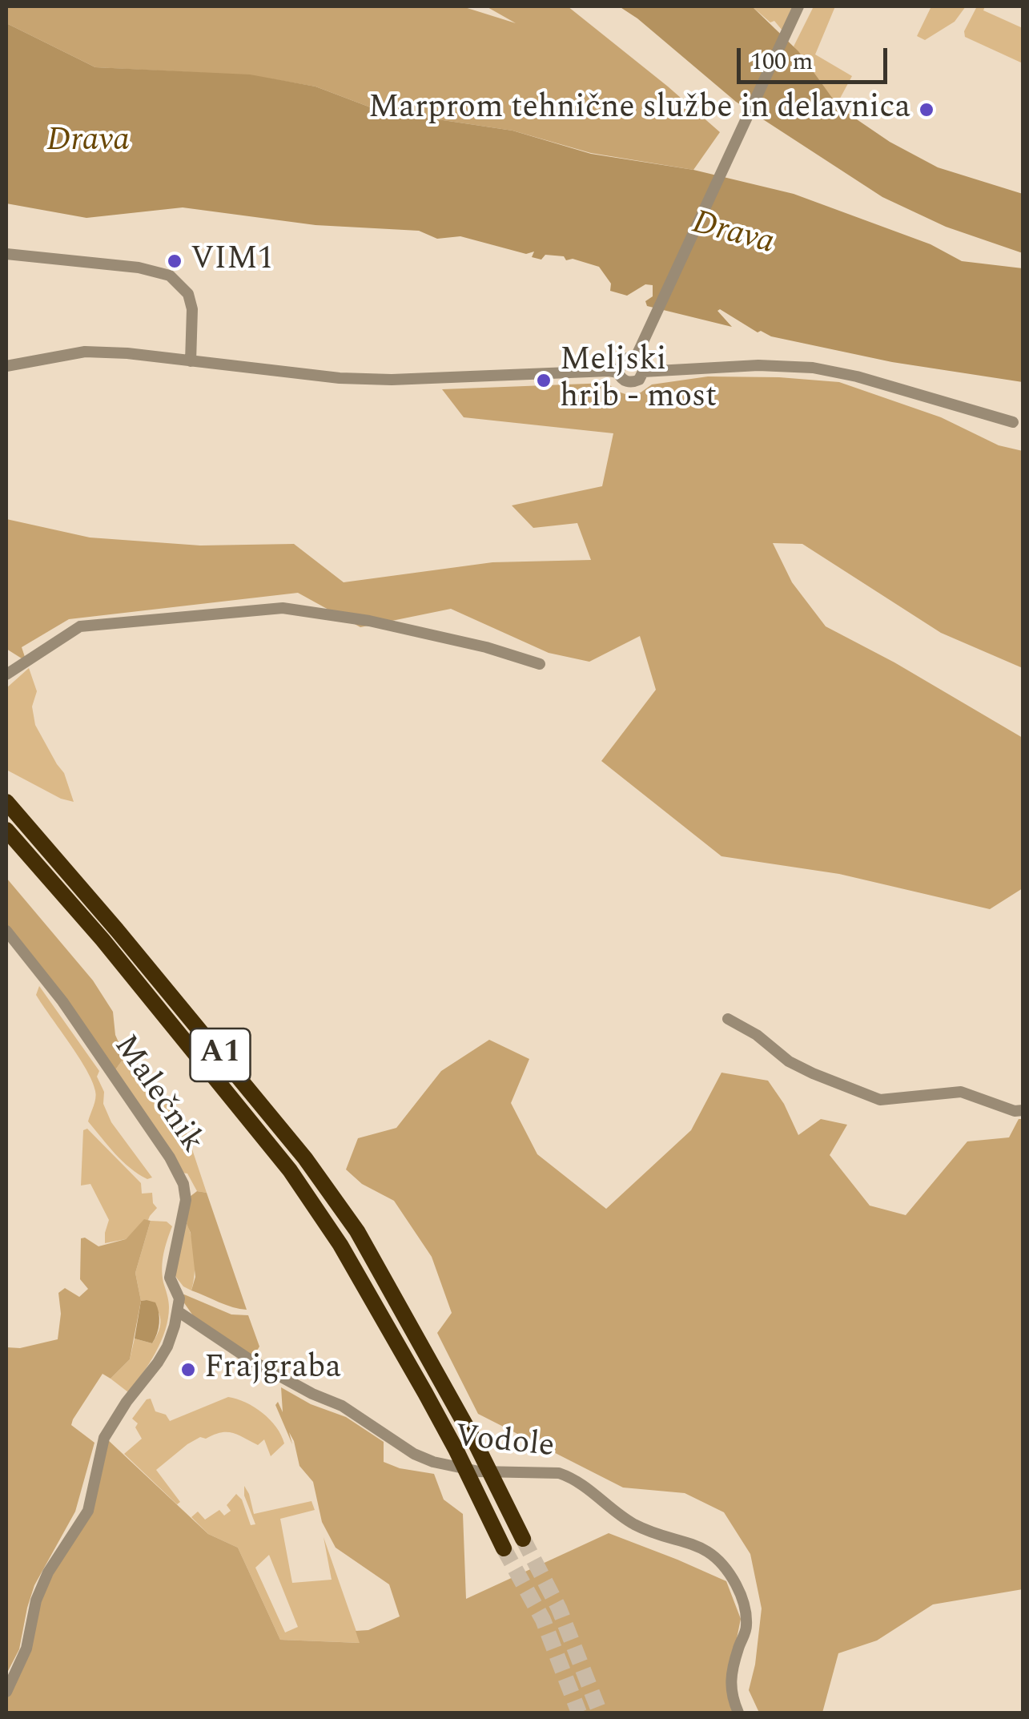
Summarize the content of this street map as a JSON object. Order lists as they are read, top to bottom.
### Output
{
  "streets": {
    "highway": ["A1"],
    "street": ["Malečnik", "Vodole"]
  },
  "crossings": [
    ["Malečnik", "Vodole"]
  ],
  "water": ["Drava"],
  "places": [
    "Marprom tehnične službe in delavnica",
    "VIM1",
    "Meljski hrib - most",
    "Frajgraba"
  ],
  "scale_bar": "100 m"
}
